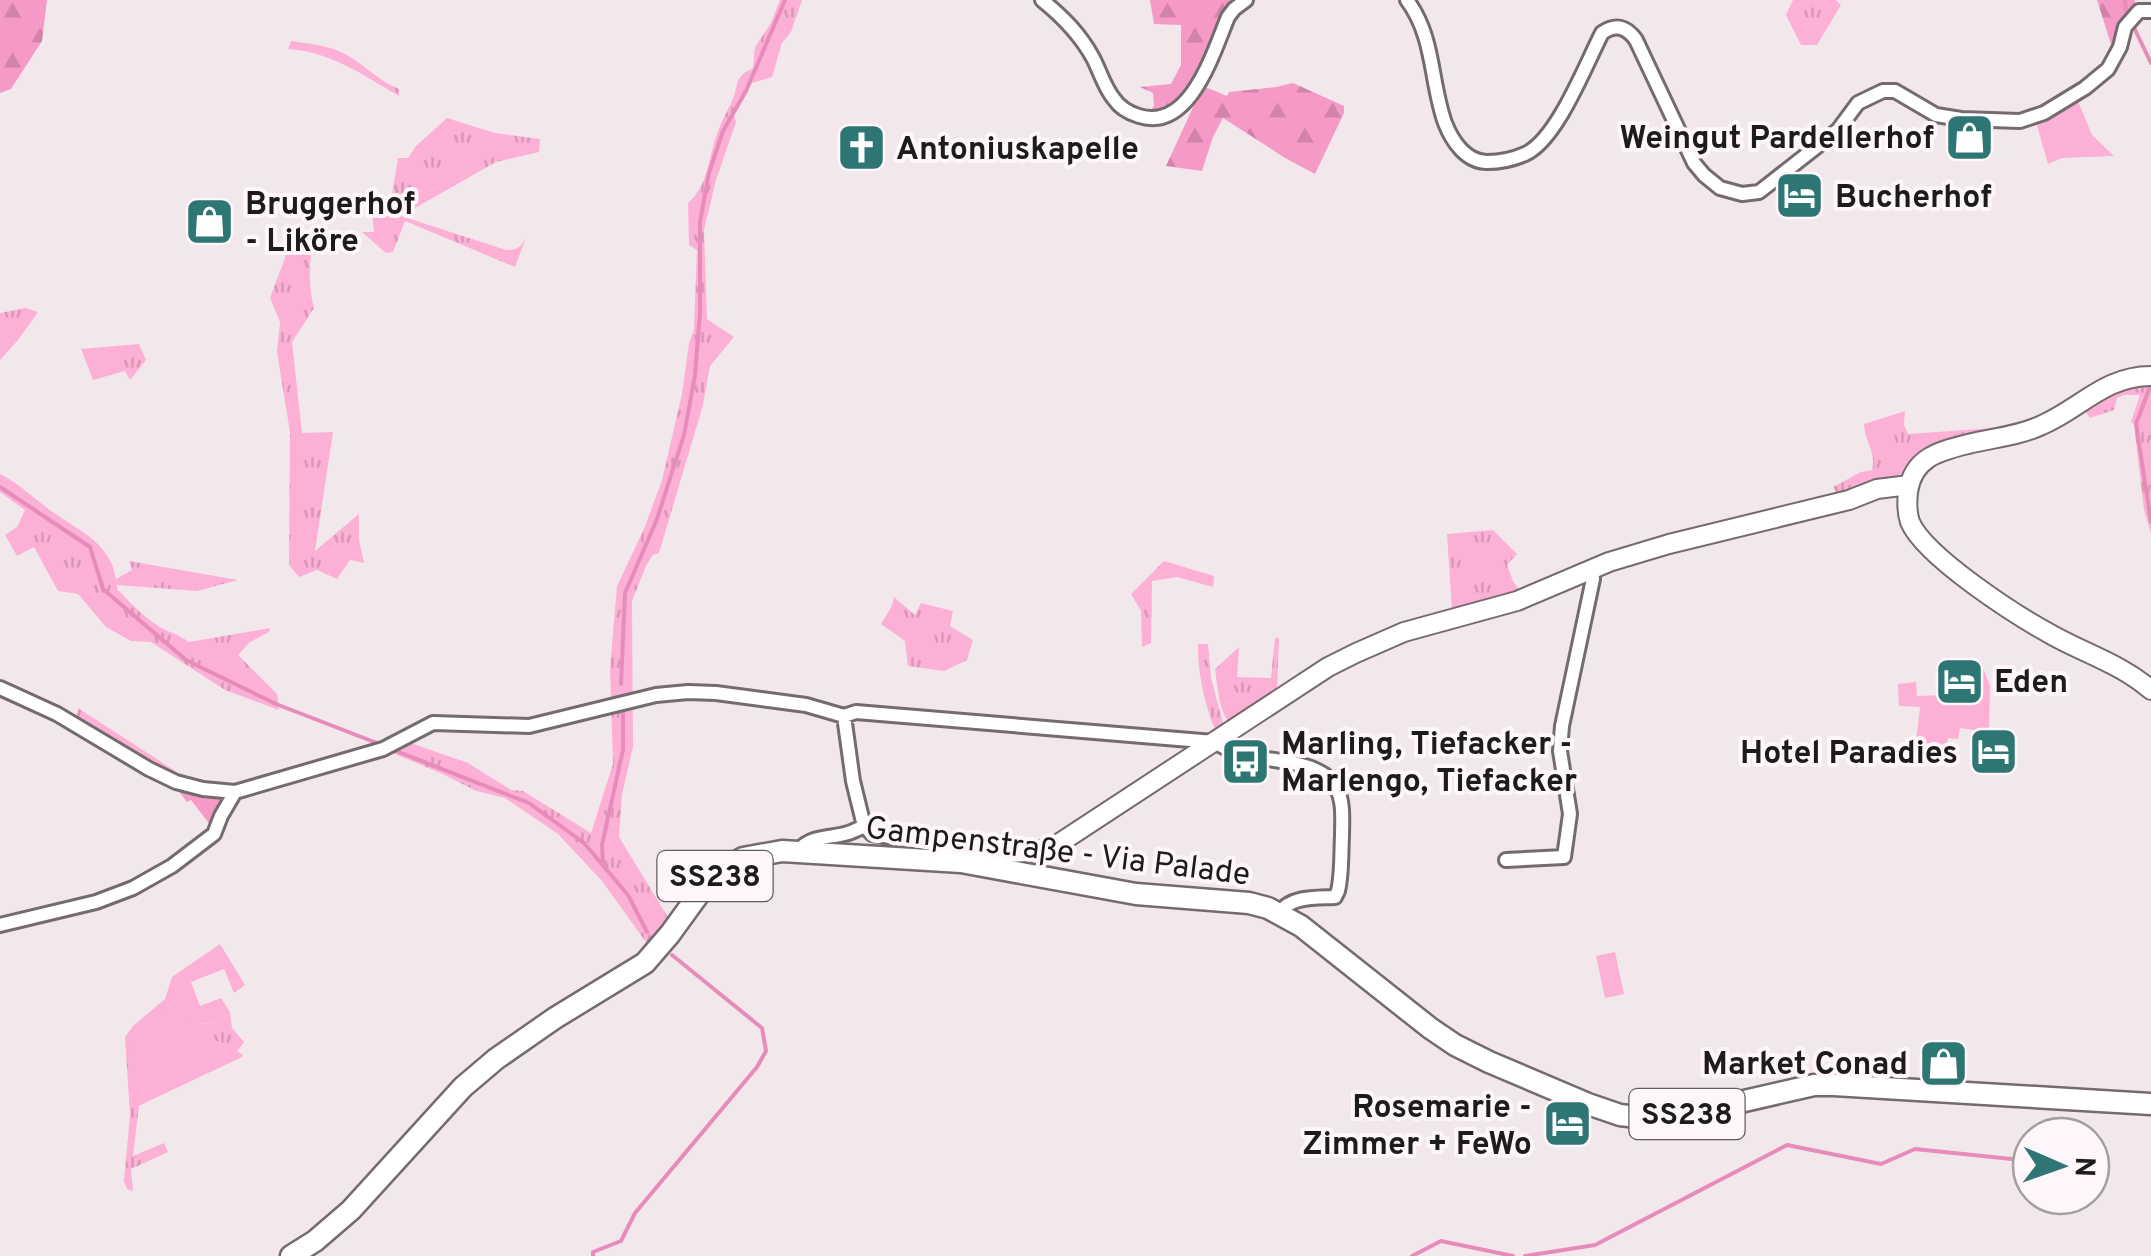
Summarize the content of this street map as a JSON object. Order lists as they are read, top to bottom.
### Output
{
  "streets": {
    "main road": ["Gampenstraße - Via Palade", "SS238"]
  },
  "places": {
    "shop": ["Weingut Pardellerhof", "Bruggerhof - Liköre", "Market Conad"],
    "church": ["Antoniuskapelle"],
    "hotel": [
      "Bucherhof",
      "Eden",
      "Hotel Paradies",
      "Rosemarie - Zimmer + FeWo"
    ],
    "bus stop": ["Marling, Tiefacker - Marlengo, Tiefacker"]
  },
  "north": "right"
}
